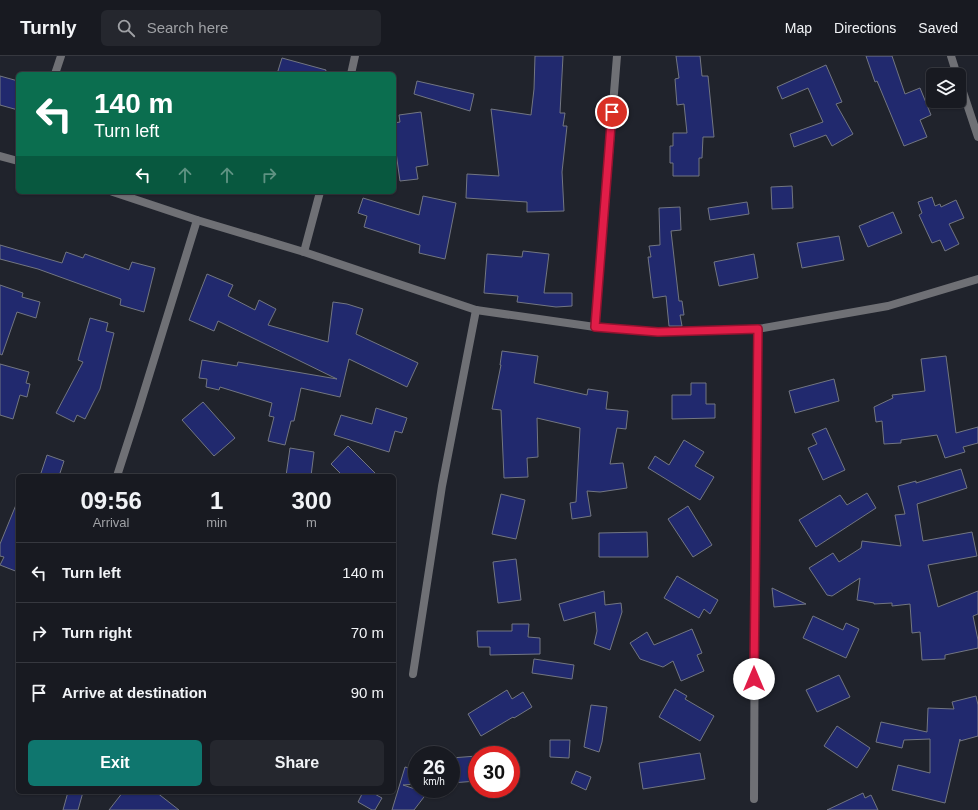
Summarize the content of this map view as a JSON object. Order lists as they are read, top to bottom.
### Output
{
  "page": {
    "header": "Turnly",
    "search": "Search here",
    "nav": ["Map", "Directions", "Saved"],
    "turn": ["140 m", "Turn left"],
    "eta": [
      "09:56",
      "Arrival",
      "1",
      "min",
      "300",
      "m"
    ],
    "list": [
      {
        "name": "Turn left",
        "value": "140 m"
      },
      {
        "name": "Turn right",
        "value": "70 m"
      },
      {
        "name": "Arrive at destination",
        "value": "90 m"
      }
    ],
    "buttons": ["Exit", "Share"],
    "speed": "26 km/h",
    "limit": "30"
  }
}
